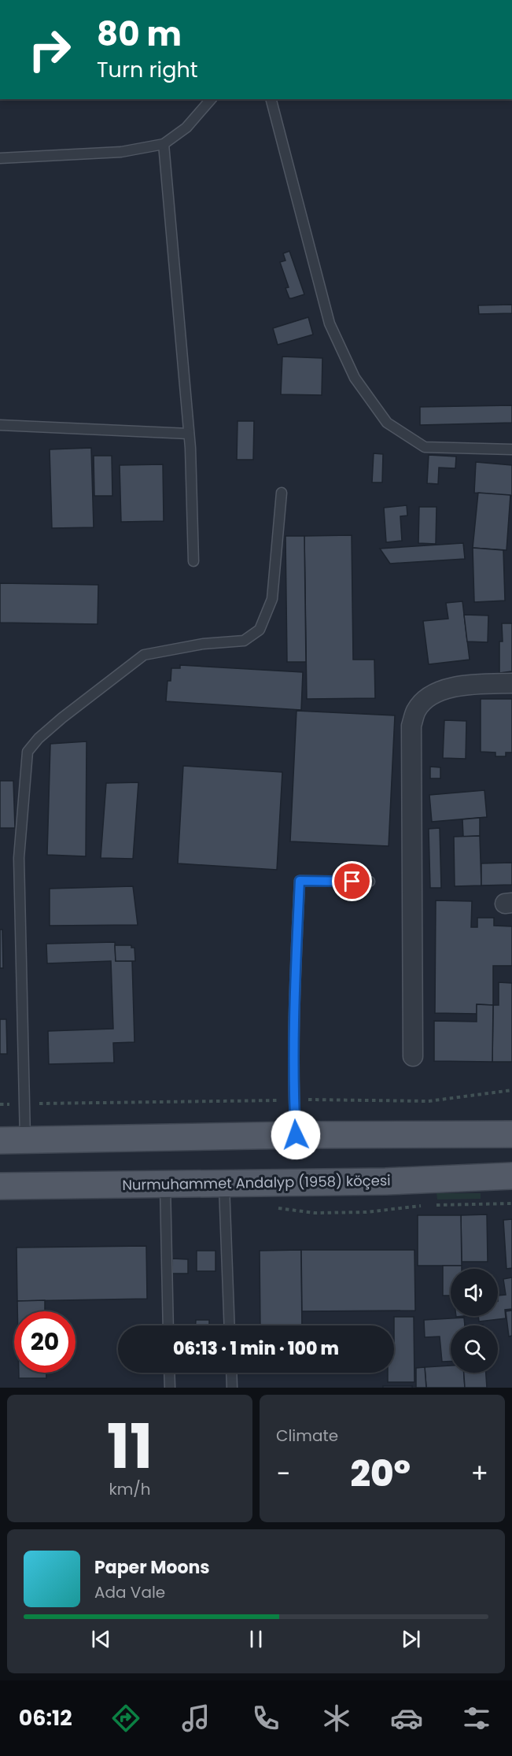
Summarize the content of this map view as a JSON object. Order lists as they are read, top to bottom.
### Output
{
  "streets": {
    "main road": ["Nurmuhammet Andalyp (1958) köçesi"]
  },
  "page": {
    "turn": ["80 m", "Turn right"],
    "limit": "20",
    "trip": "06:13 · 1 min · 100 m",
    "tile": [
      ["11", "km/h"],
      "Climate"
    ],
    "heat": ["−", "20°", "+"],
    "song": ["Paper Moons", "Ada Vale"],
    "tabs": "06:12"
  }
}
